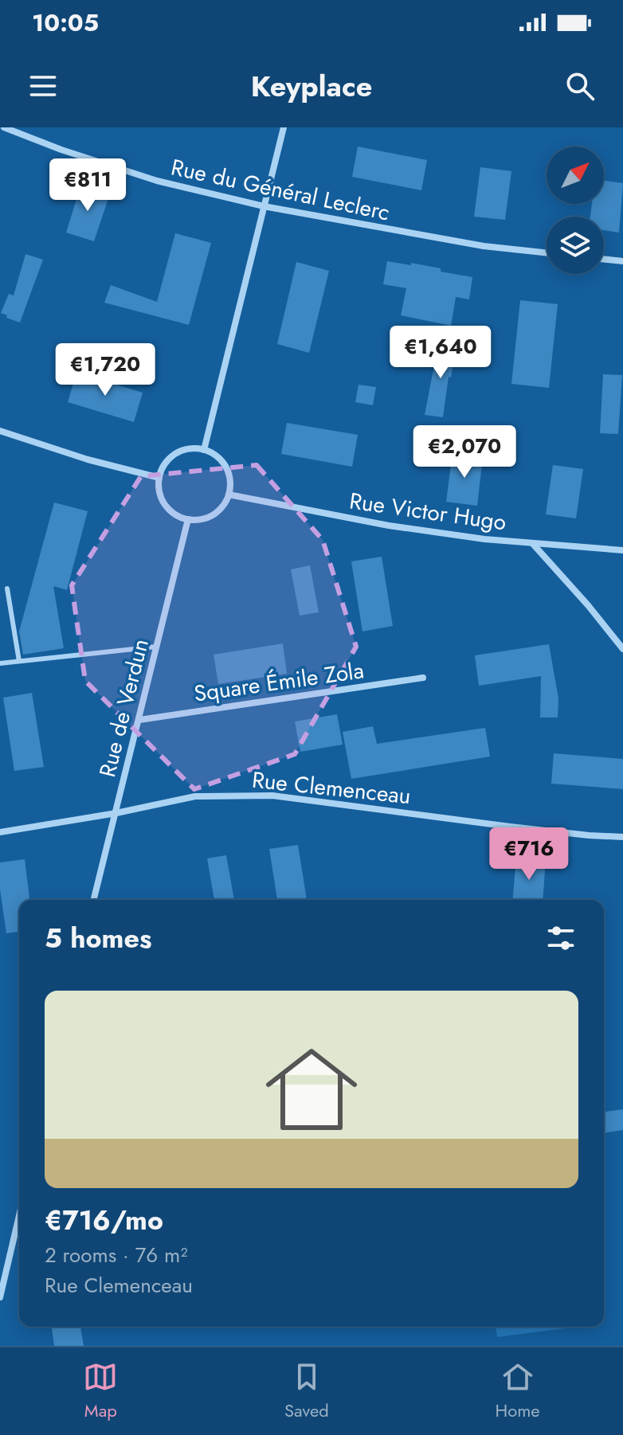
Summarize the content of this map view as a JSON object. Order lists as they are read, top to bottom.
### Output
{
  "streets": {
    "street": [
      "Rue du Général Leclerc",
      "Rue Victor Hugo",
      "Square Émile Zola",
      "Rue de Verdun",
      "Rue Clemenceau"
    ]
  },
  "crossings": [
    ["Rue Victor Hugo", "Rue de Verdun"],
    ["Square Émile Zola", "Rue de Verdun"],
    ["Rue de Verdun", "Rue Clemenceau"]
  ],
  "north": "top right",
  "page": {
    "status": "10:05",
    "header": "Keyplace",
    "price": [
      "€811",
      "€1,640",
      "€1,720",
      "€2,070",
      "€716"
    ],
    "heading": "5 homes",
    "list": [
      {
        "name": "€716/mo",
        "note": "2 rooms · 76 m² · Rue Clemenceau"
      }
    ],
    "tabs": ["Map", "Saved", "Home"]
  }
}
